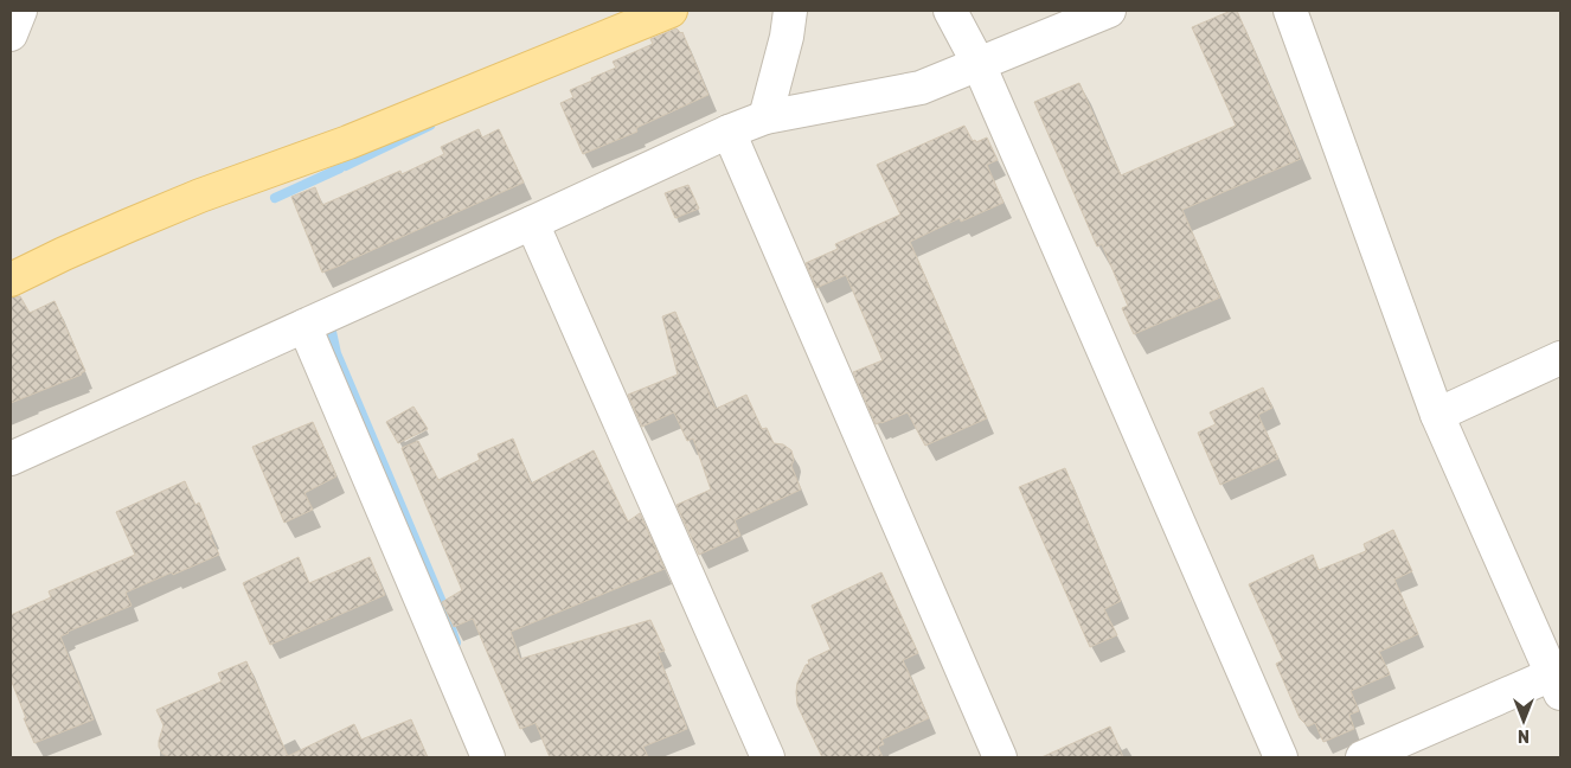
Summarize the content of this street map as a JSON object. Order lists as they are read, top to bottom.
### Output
{
  "north": "bottom"
}
